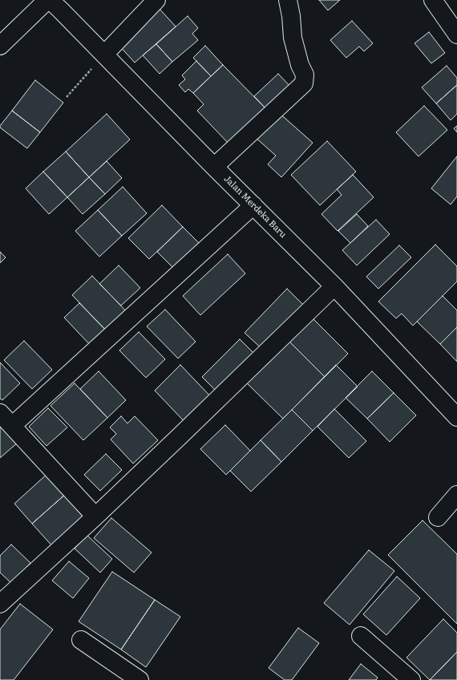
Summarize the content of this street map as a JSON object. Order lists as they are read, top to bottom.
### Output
{
  "streets": {
    "street": ["Jalan Merdeka Baru"]
  }
}
